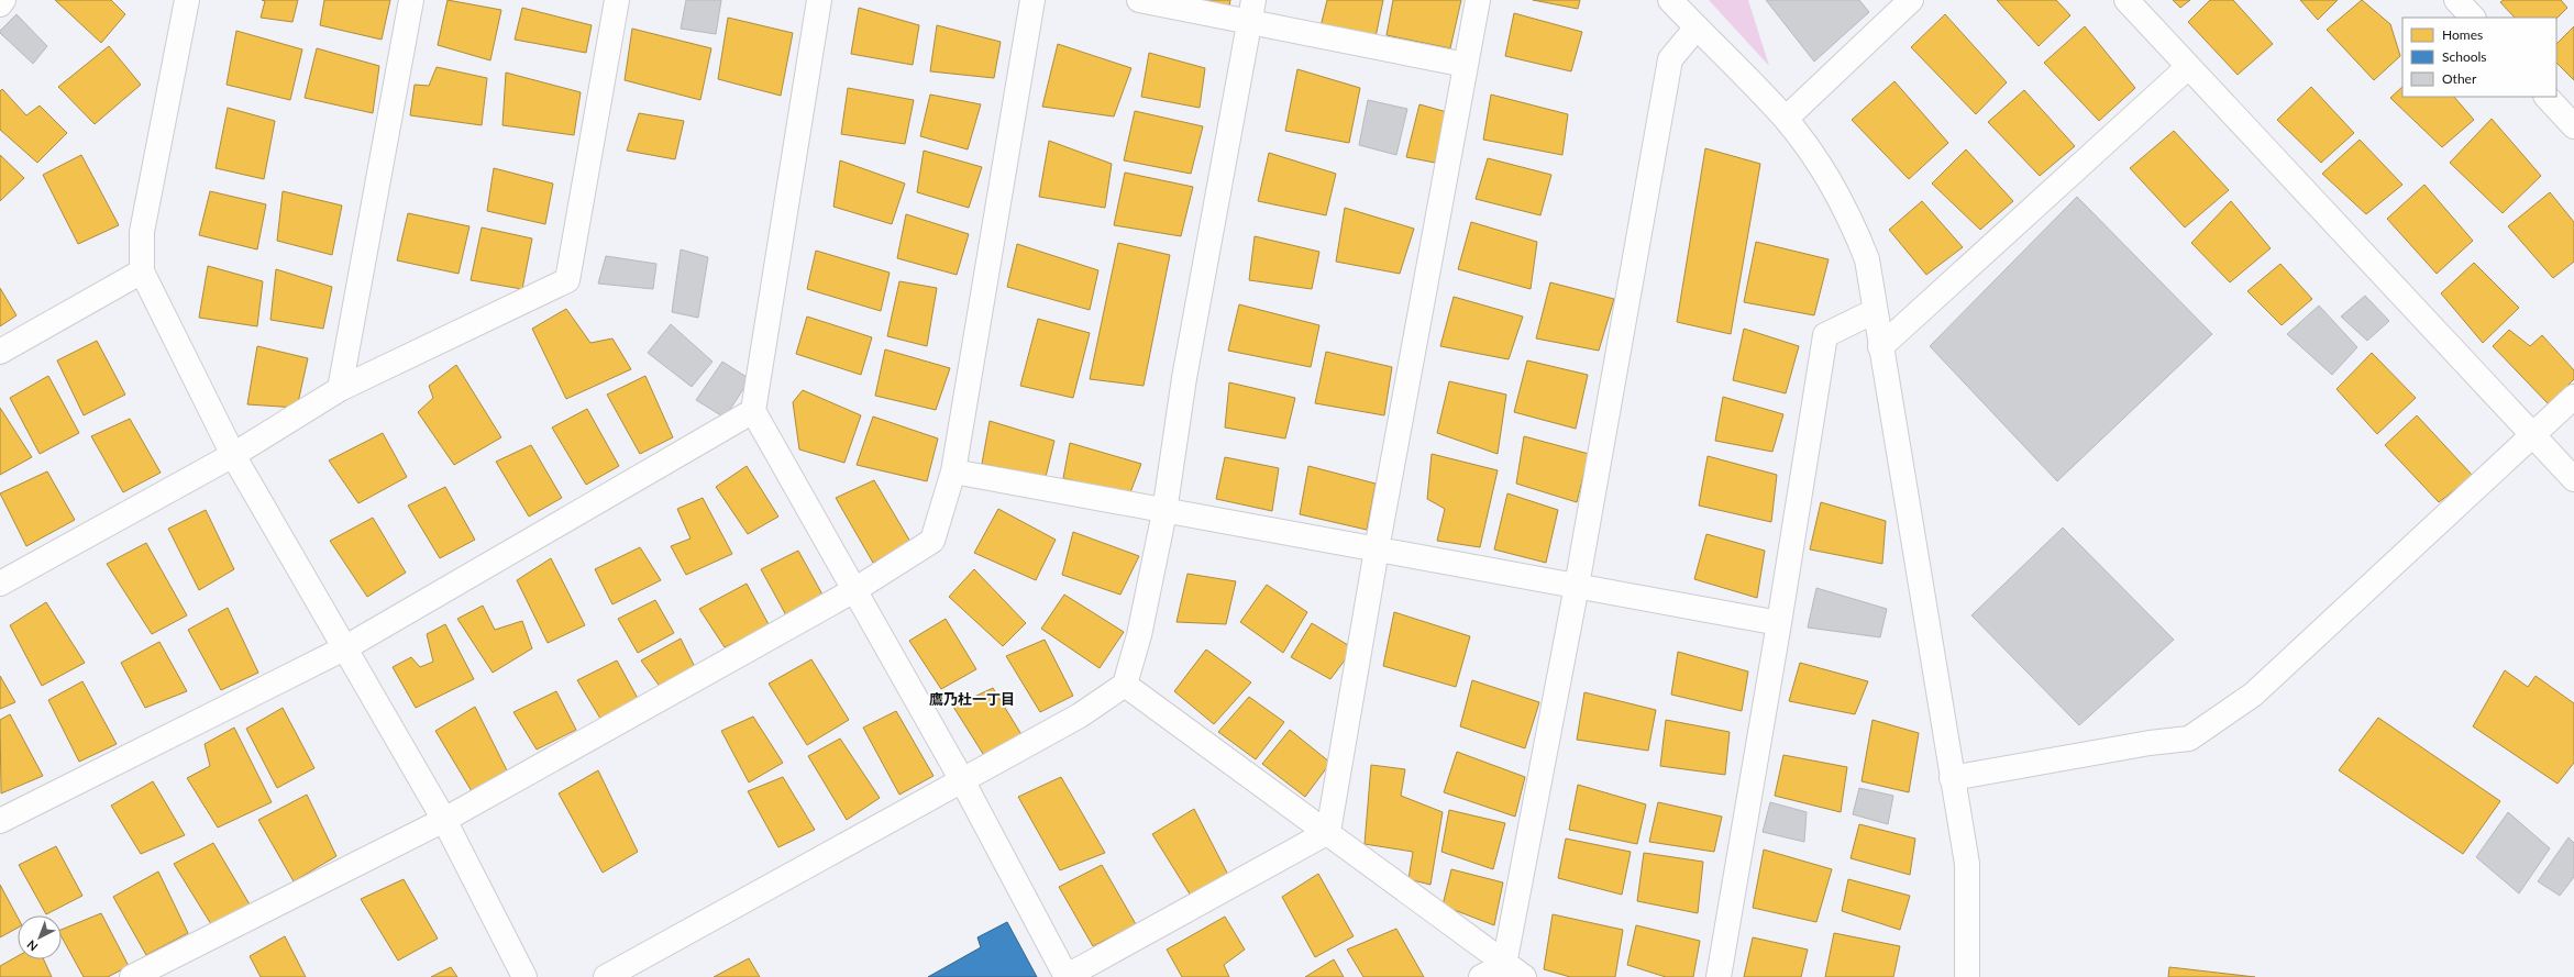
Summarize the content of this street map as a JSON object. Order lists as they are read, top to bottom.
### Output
{
  "districts": ["鷹乃杜一丁目"],
  "legend": ["Homes", "Schools", "Other"],
  "north": "bottom left"
}
